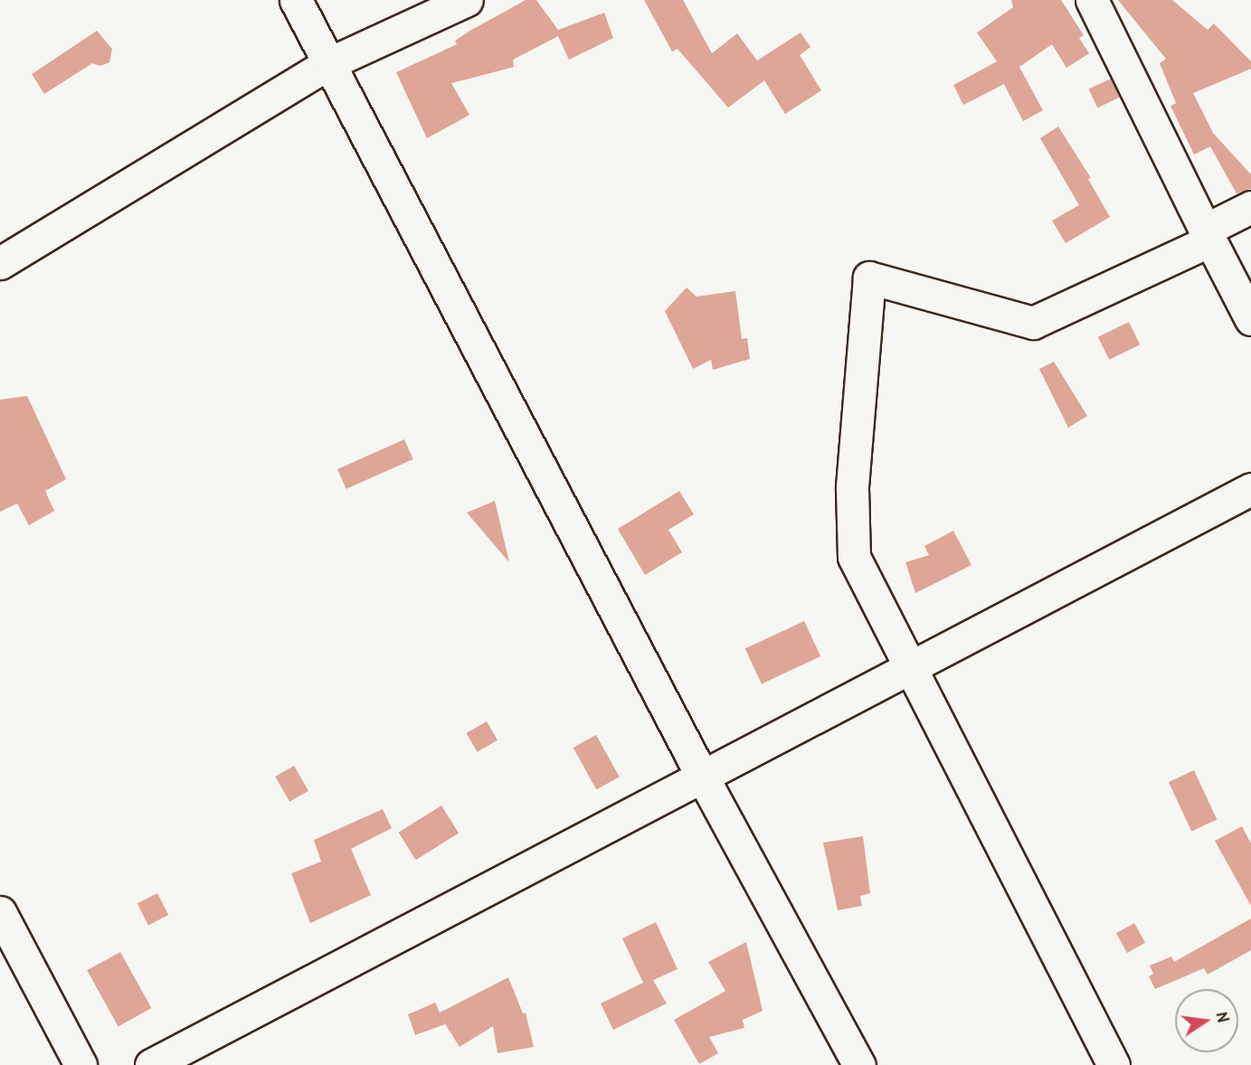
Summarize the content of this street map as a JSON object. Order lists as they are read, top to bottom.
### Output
{
  "north": "right"
}
